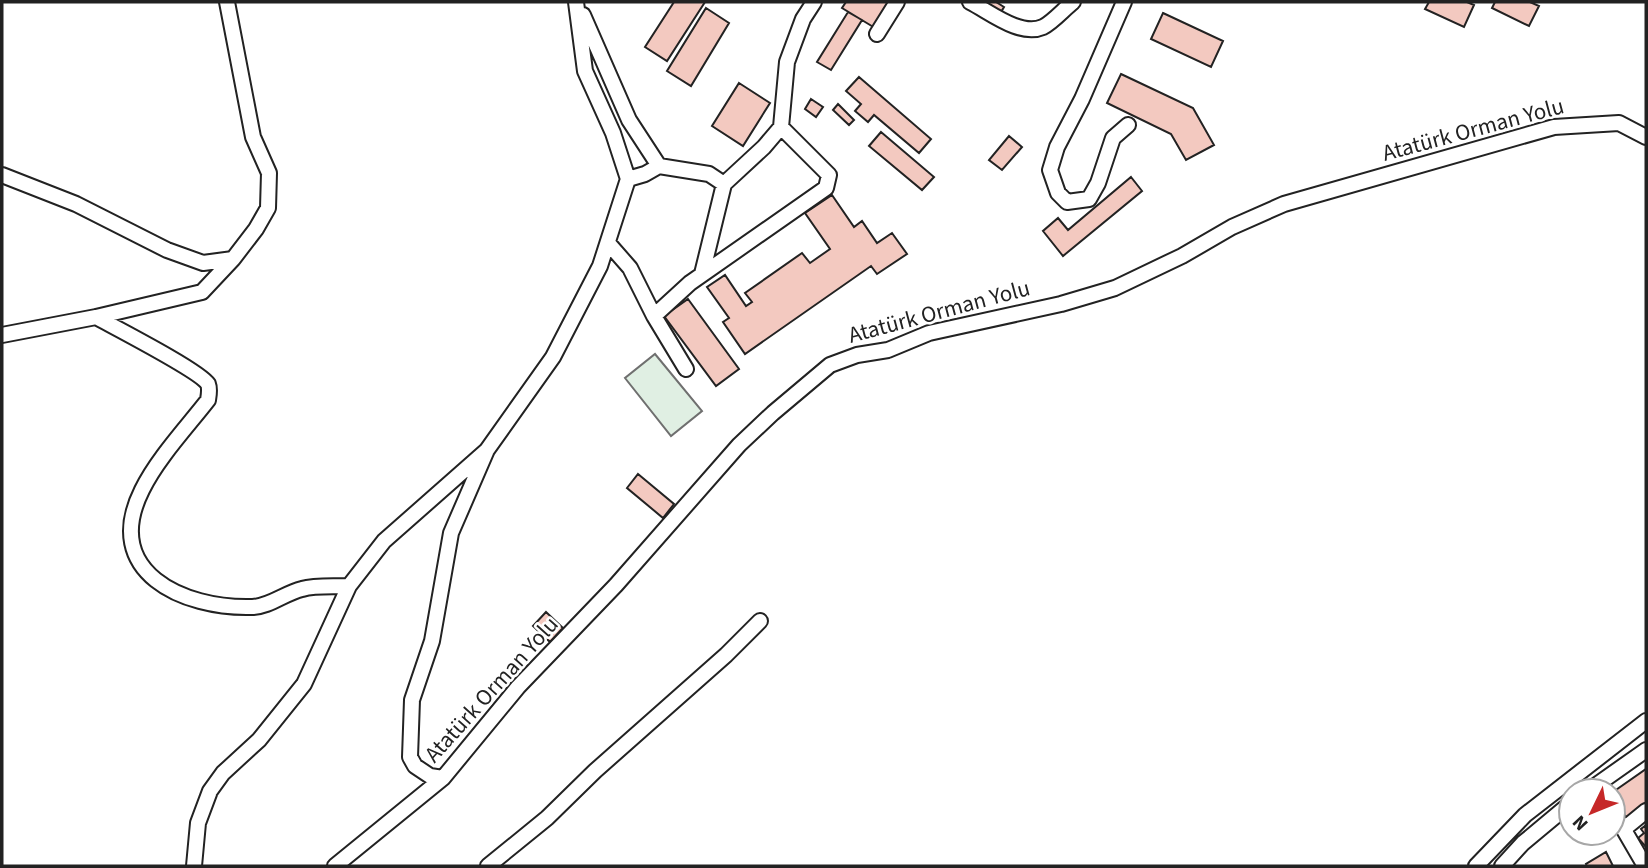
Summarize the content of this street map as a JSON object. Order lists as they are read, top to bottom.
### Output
{
  "streets": {
    "street": ["Atatürk Orman Yolu"]
  },
  "north": "bottom left"
}
